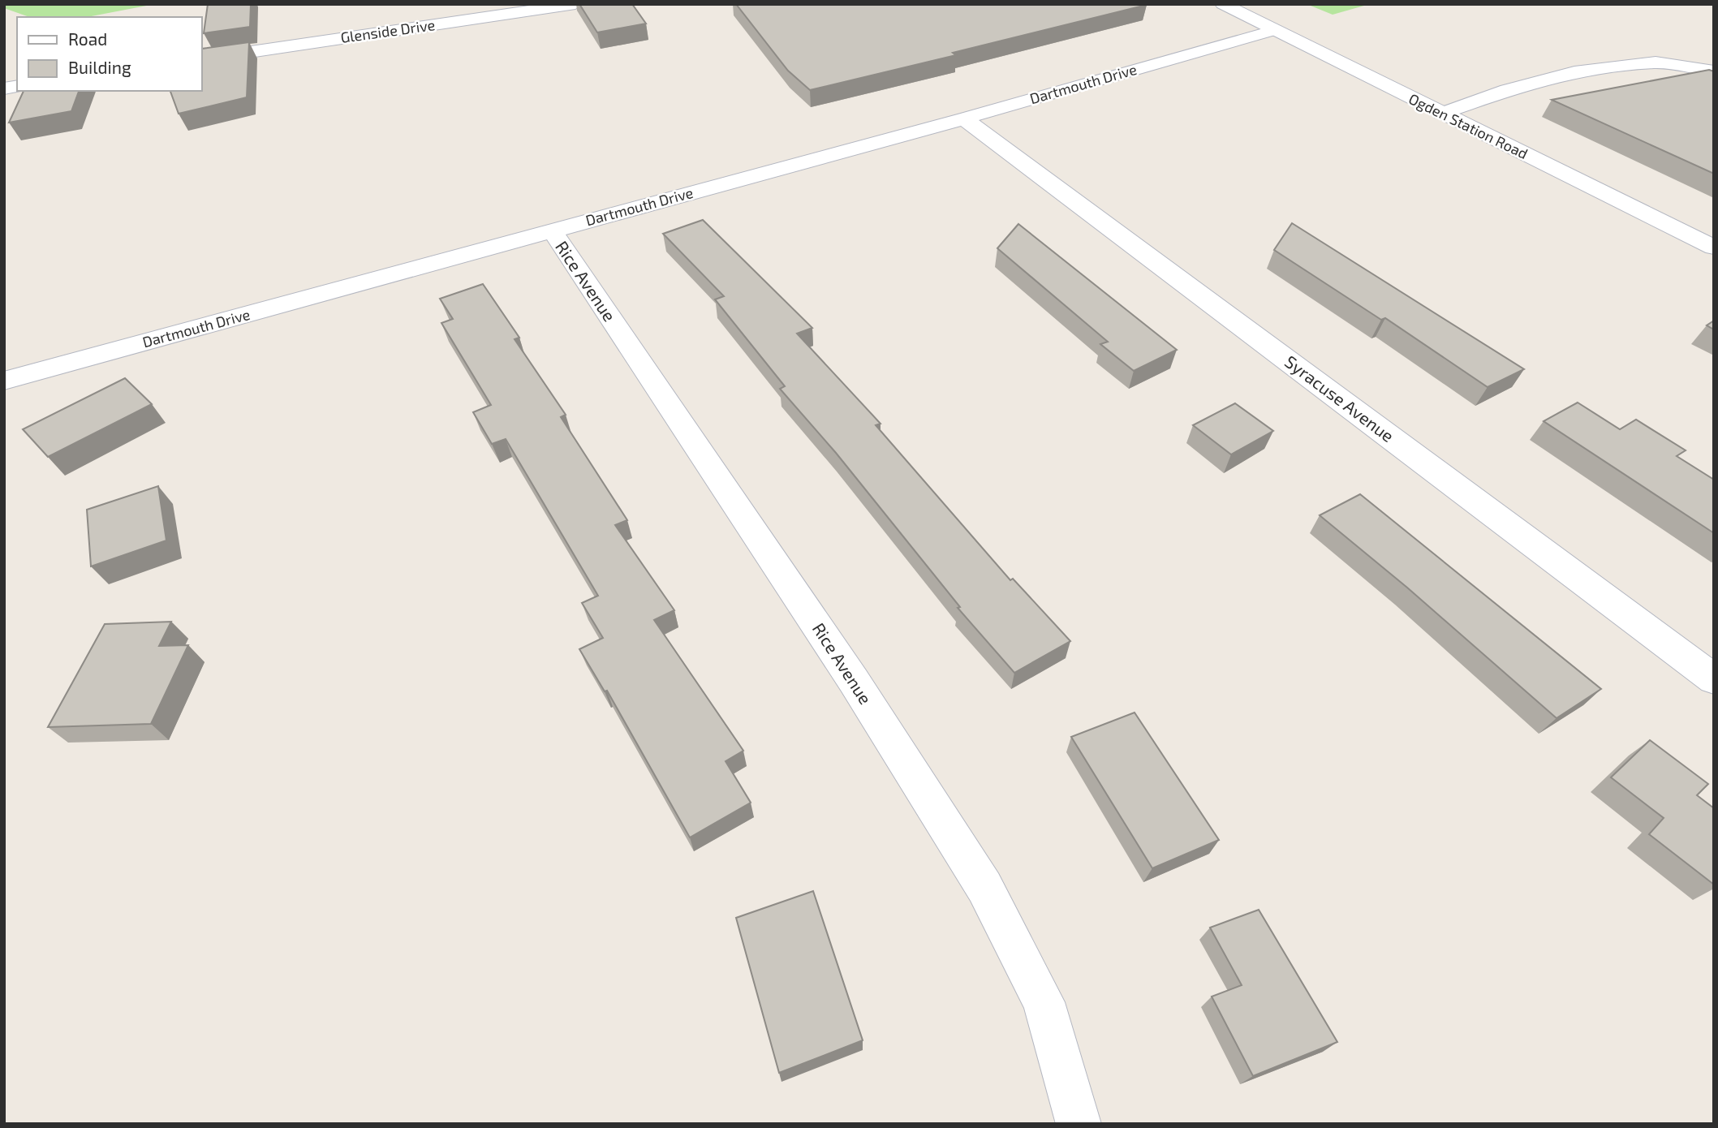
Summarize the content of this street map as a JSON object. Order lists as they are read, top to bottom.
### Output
{
  "streets": {
    "street": [
      "Glenside Drive",
      "Dartmouth Drive",
      "Ogden Station Road",
      "Rice Avenue",
      "Syracuse Avenue"
    ]
  },
  "crossings": [
    ["Dartmouth Drive", "Ogden Station Road"],
    ["Dartmouth Drive", "Rice Avenue"],
    ["Dartmouth Drive", "Syracuse Avenue"]
  ],
  "legend": ["Road", "Building"]
}
